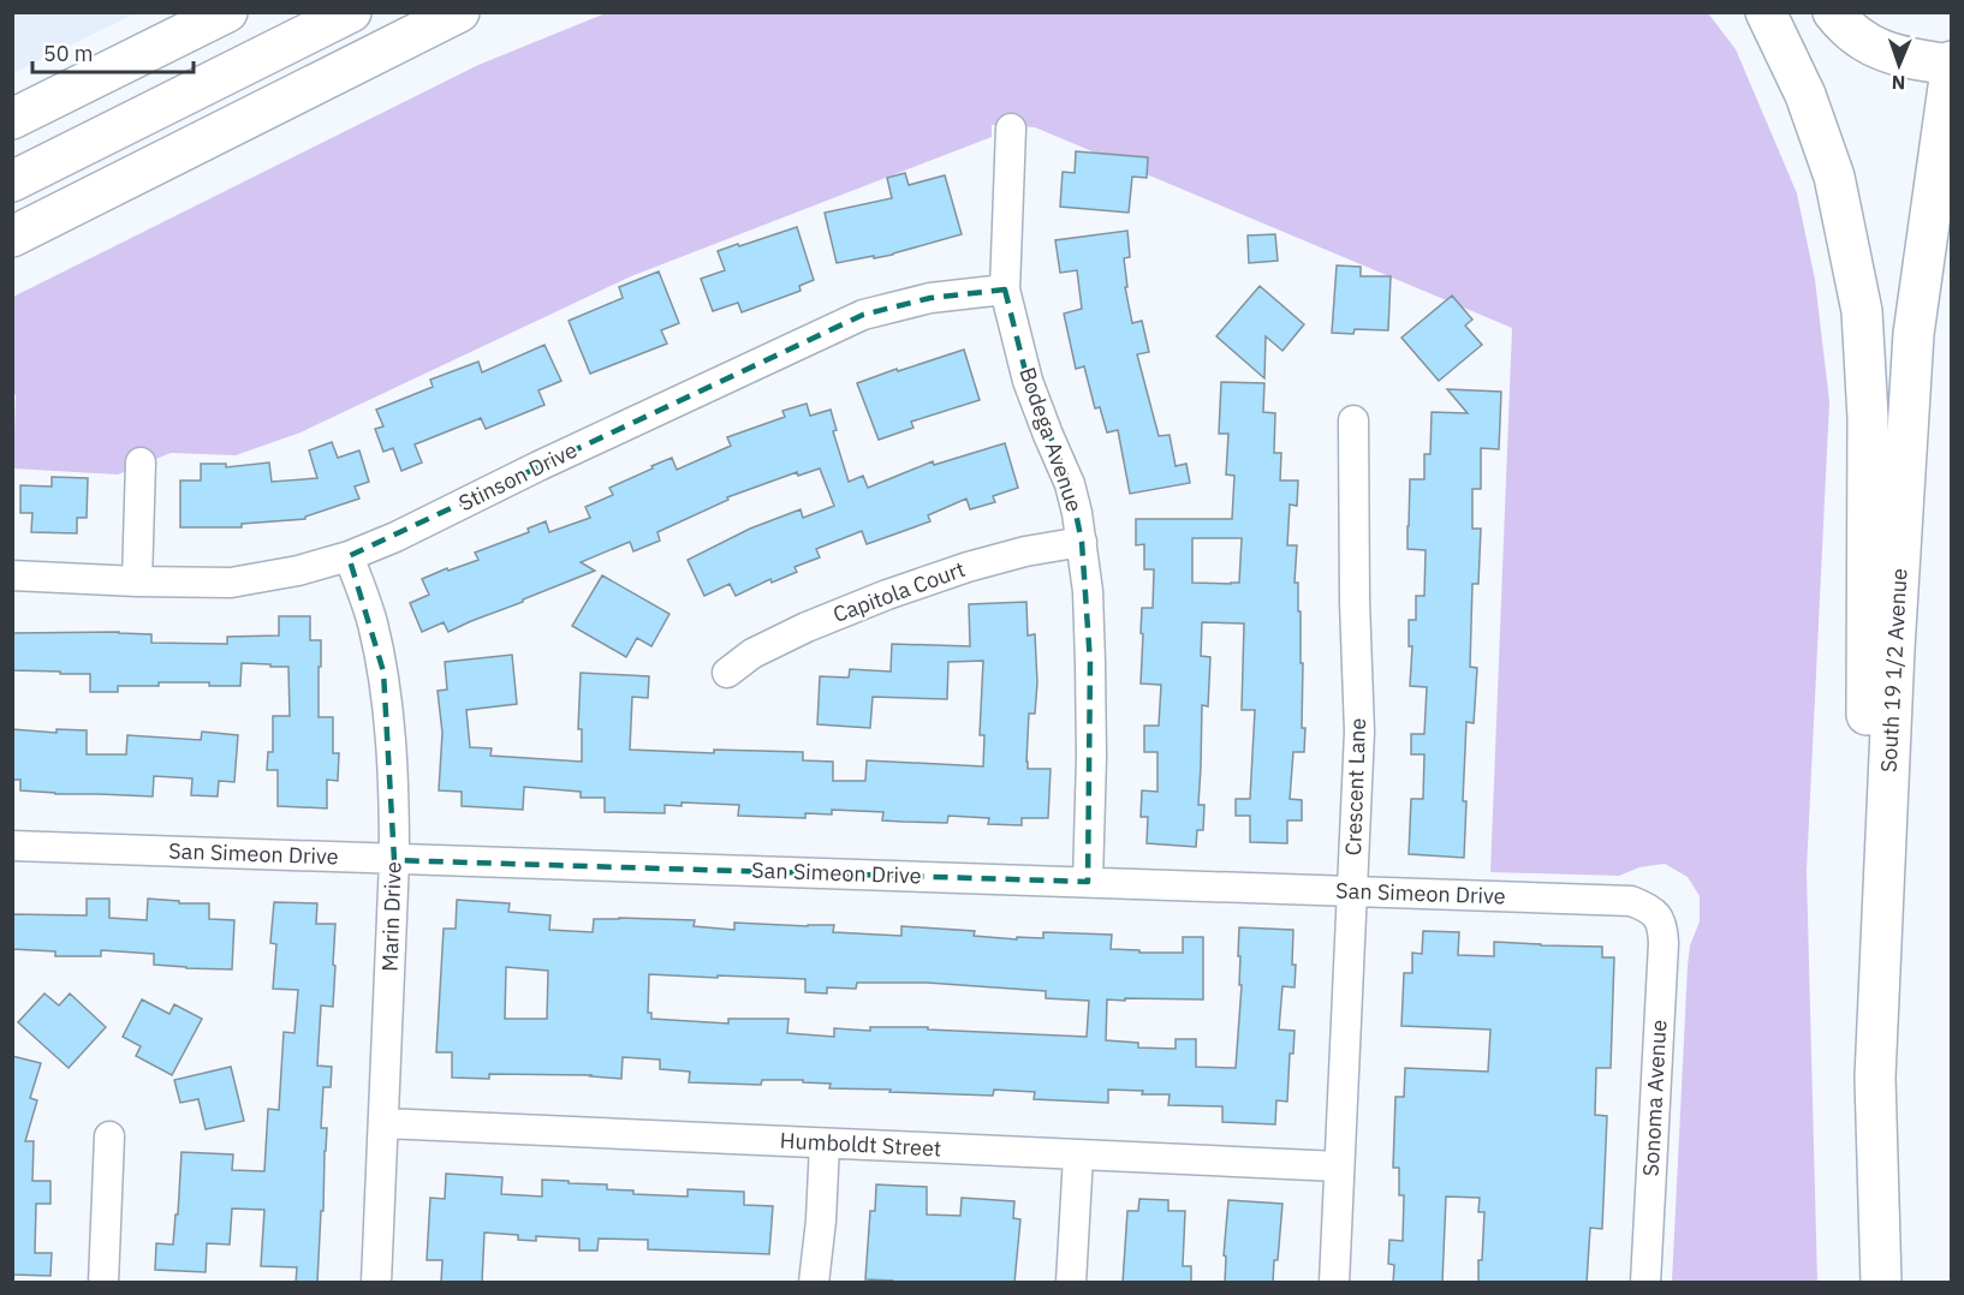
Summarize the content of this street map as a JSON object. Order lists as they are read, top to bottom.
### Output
{
  "streets": {
    "highway": ["South 19 1/2 Avenue"],
    "street": [
      "Bodega Avenue",
      "Stinson Drive",
      "Capitola Court",
      "Crescent Lane",
      "San Simeon Drive",
      "Marin Drive",
      "Sonoma Avenue",
      "Humboldt Street"
    ]
  },
  "crossings": [
    ["Bodega Avenue", "Stinson Drive"],
    ["Bodega Avenue", "Capitola Court"],
    ["Bodega Avenue", "San Simeon Drive"],
    ["Stinson Drive", "Marin Drive"],
    ["Crescent Lane", "San Simeon Drive"],
    ["Crescent Lane", "Humboldt Street"],
    ["San Simeon Drive", "Marin Drive"],
    ["San Simeon Drive", "Sonoma Avenue"],
    ["Marin Drive", "Humboldt Street"]
  ],
  "scale_bar": "50 m",
  "north": "bottom"
}
